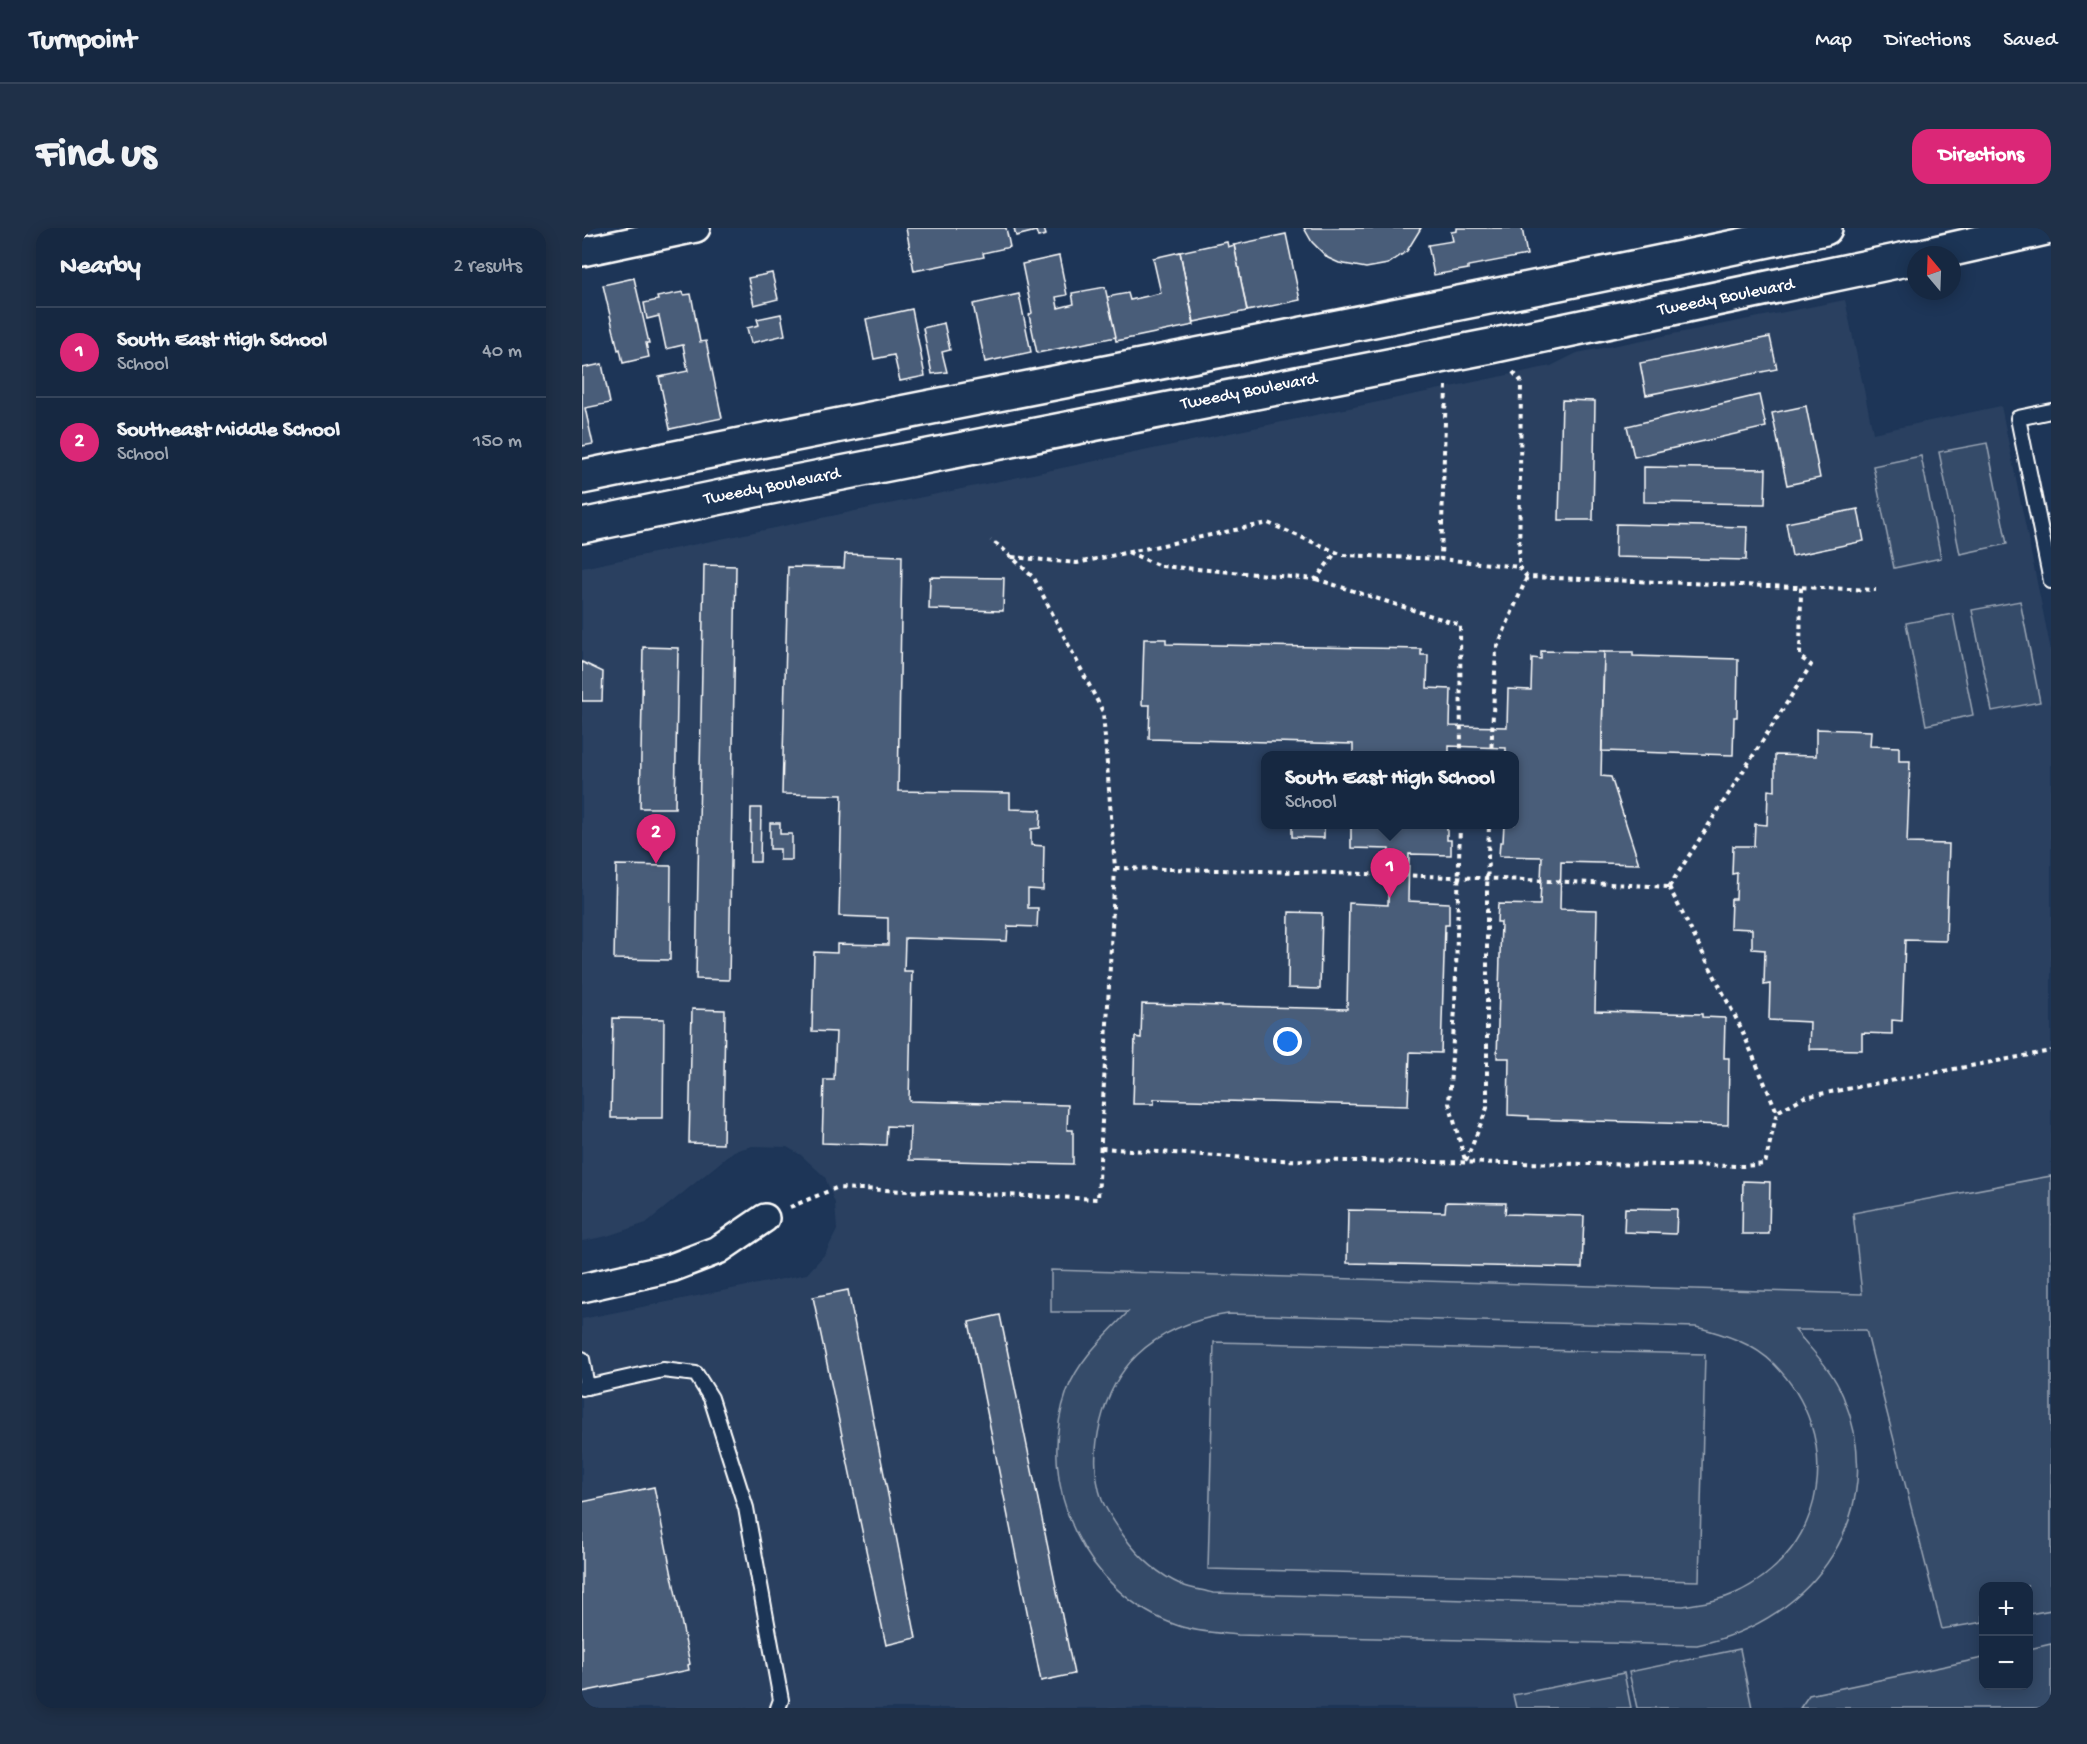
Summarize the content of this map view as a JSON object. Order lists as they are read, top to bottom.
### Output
{
  "streets": {
    "main road": ["Tweedy Boulevard"]
  },
  "north": "top",
  "page": {
    "header": "Turnpoint",
    "nav": ["Map", "Directions", "Saved"],
    "buttons": "Directions",
    "title": "Find us",
    "heading": ["Nearby", "2 results"],
    "list": [
      {
        "mark": "1",
        "name": "South East High School",
        "note": "School",
        "value": "40 m"
      },
      {
        "mark": "2",
        "name": "Southeast Middle School",
        "note": "School",
        "value": "150 m"
      }
    ],
    "popup": ["South East High School", "School"],
    "pins": ["2", "1"],
    "map_buttons": ["+", "−"]
  }
}
